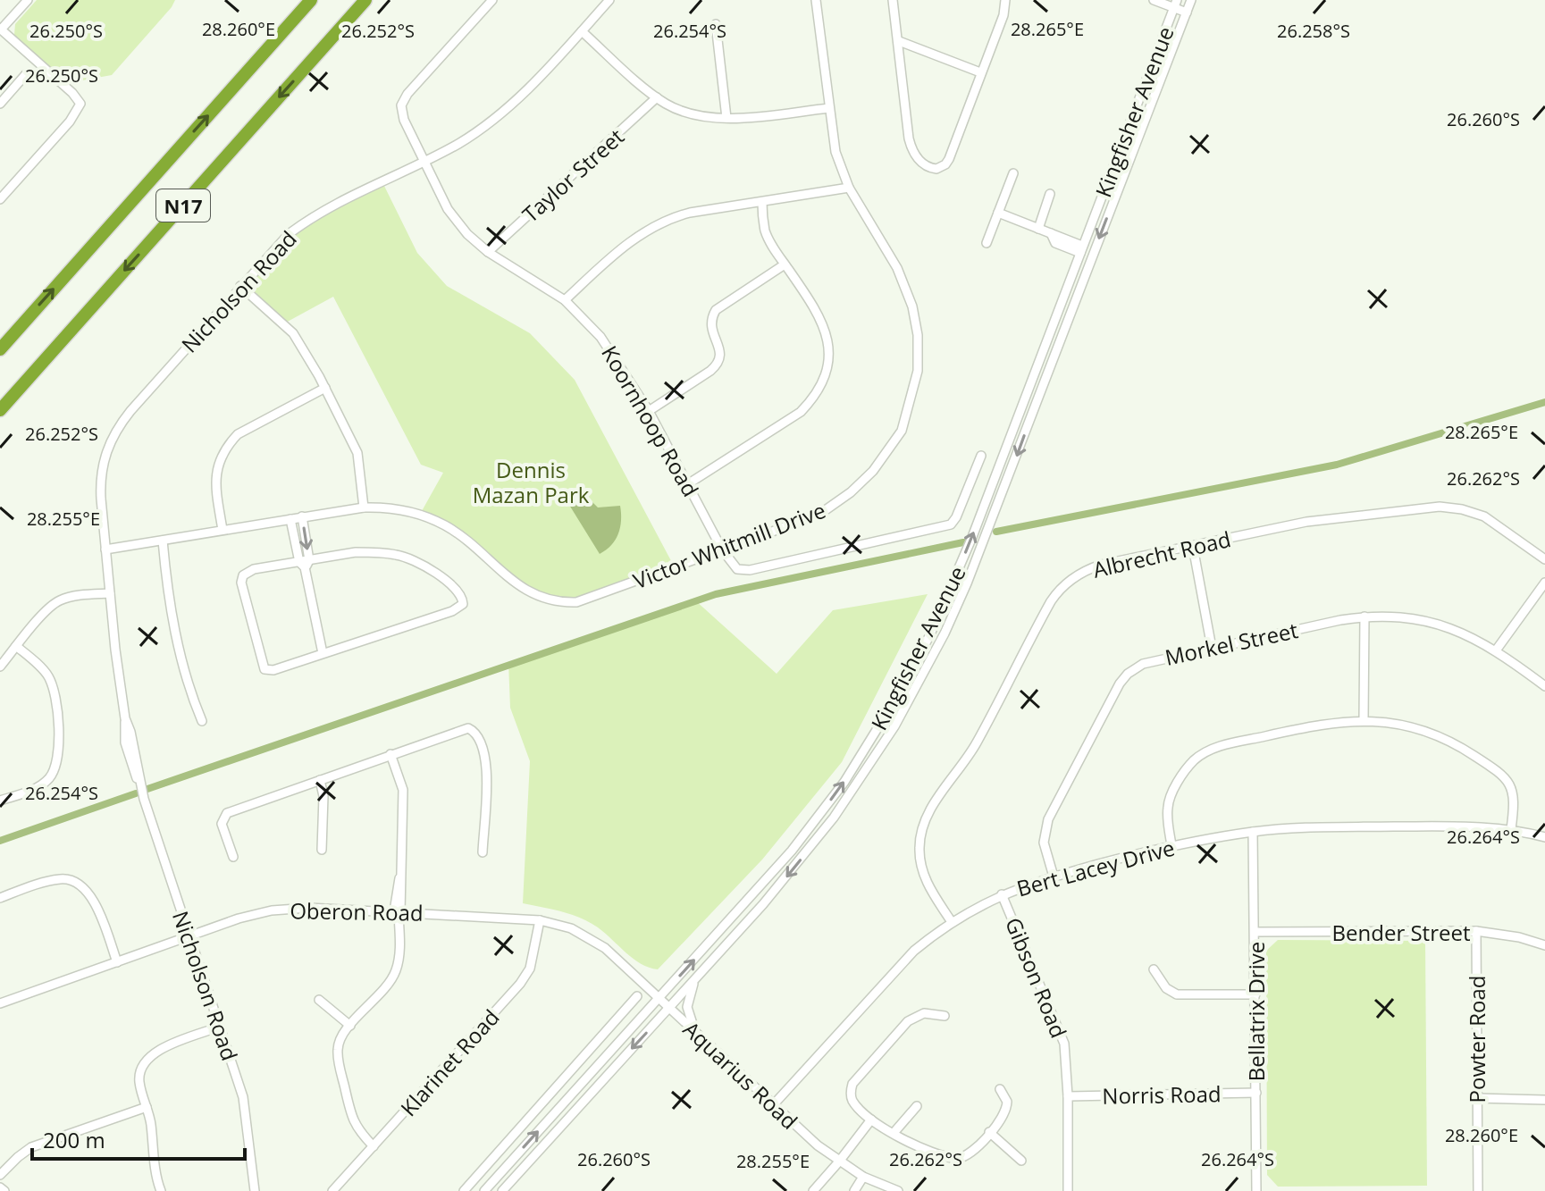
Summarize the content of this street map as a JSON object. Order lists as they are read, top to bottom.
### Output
{
  "streets": {
    "highway": ["N17"],
    "street": [
      "Kingfisher Avenue",
      "Taylor Street",
      "Nicholson Road",
      "Koornhoop Road",
      "Victor Whitmill Drive",
      "Albrecht Road",
      "Morkel Street",
      "Bert Lacey Drive",
      "Oberon Road",
      "Bender Street",
      "Gibson Road",
      "Bellatrix Drive",
      "Powter Road",
      "Klarinet Road",
      "Aquarius Road",
      "Norris Road"
    ]
  },
  "crossings": [
    ["Kingfisher Avenue", "Oberon Road"],
    ["Kingfisher Avenue", "Aquarius Road"],
    ["Taylor Street", "Koornhoop Road"],
    ["Nicholson Road", "Koornhoop Road"],
    ["Nicholson Road", "Victor Whitmill Drive"],
    ["Nicholson Road", "Oberon Road"],
    ["Koornhoop Road", "Victor Whitmill Drive"],
    ["Albrecht Road", "Bert Lacey Drive"],
    ["Morkel Street", "Bert Lacey Drive"],
    ["Bert Lacey Drive", "Gibson Road"],
    ["Bert Lacey Drive", "Bellatrix Drive"],
    ["Bert Lacey Drive", "Aquarius Road"],
    ["Oberon Road", "Klarinet Road"],
    ["Oberon Road", "Aquarius Road"],
    ["Bender Street", "Bellatrix Drive"],
    ["Bender Street", "Powter Road"],
    ["Gibson Road", "Norris Road"],
    ["Bellatrix Drive", "Norris Road"]
  ],
  "parks": ["Dennis Mazan Park"],
  "scale_bar": "200 m",
  "coordinates": [
    "28.260°E",
    "28.265°E",
    "26.250°S",
    "26.252°S",
    "26.254°S",
    "26.258°S",
    "26.260°S",
    "26.262°S",
    "28.255°E",
    "26.264°S"
  ]
}
